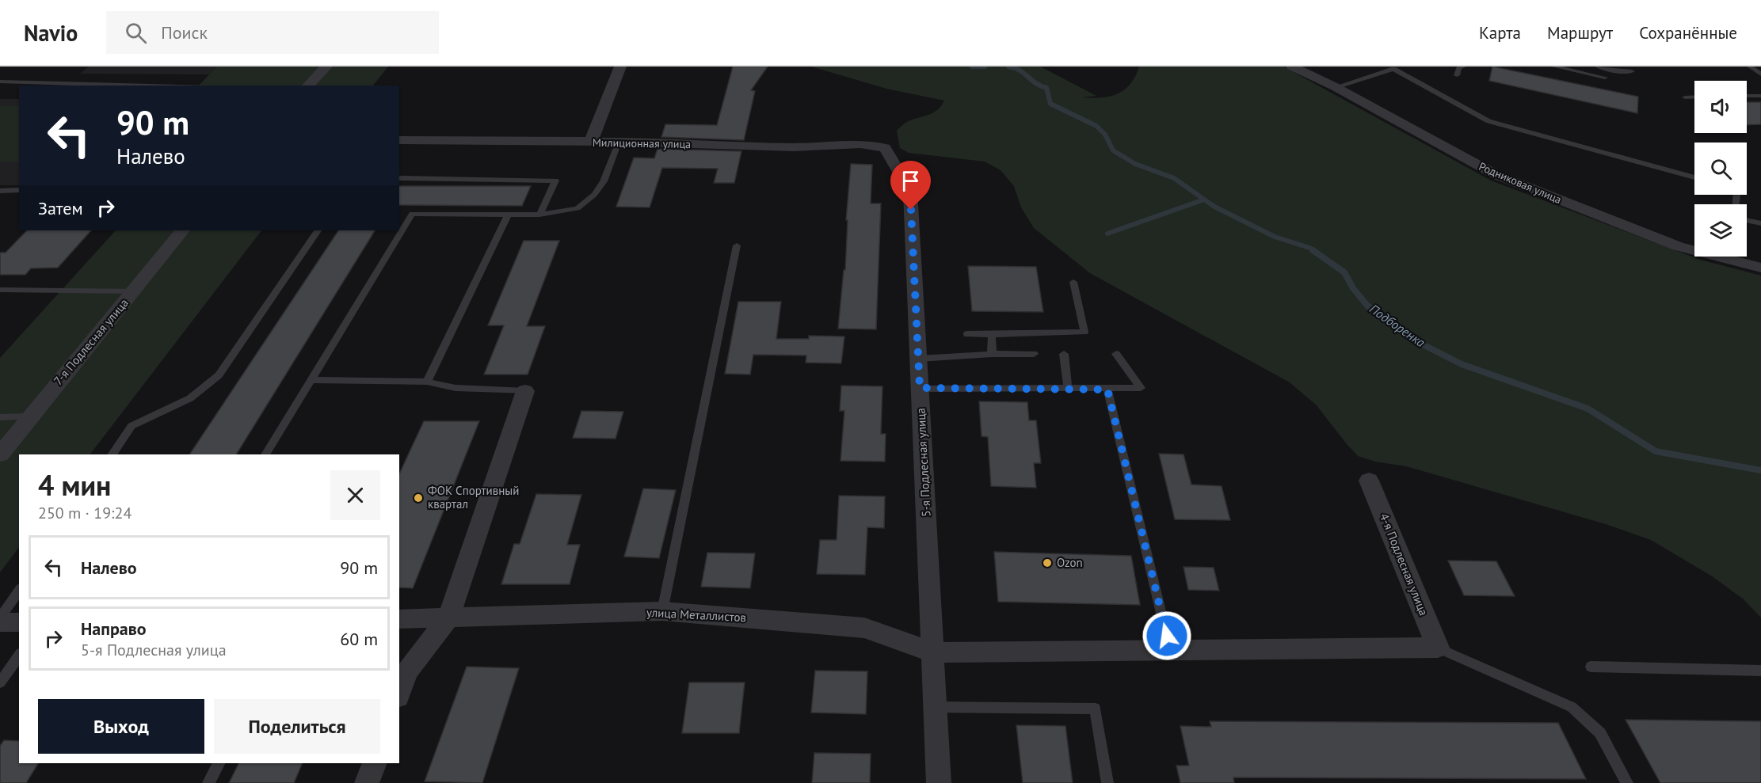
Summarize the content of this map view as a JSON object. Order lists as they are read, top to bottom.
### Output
{
  "streets": {
    "street": [
      "Милиционная улица",
      "Родниковая улица",
      "7-я Подлесная улица",
      "5-я Подлесная улица",
      "4-я Подлесная улица",
      "улица Металлистов"
    ]
  },
  "crossings": [
    ["Милиционная улица", "5-я Подлесная улица"],
    ["5-я Подлесная улица", "улица Металлистов"]
  ],
  "water": ["Подборенка"],
  "places": ["ФОК Спортивный квартал", "Ozon"],
  "page": {
    "header": "Navio",
    "search": "Поиск",
    "nav": ["Карта", "Маршрут", "Сохранённые"],
    "turn": ["90 m", "Налево"],
    "then": "Затем",
    "heading": ["4 мин", "250 m · 19:24"],
    "list": [
      {
        "name": "Налево",
        "value": "90 m"
      },
      {
        "name": "Направо",
        "note": "5-я Подлесная улица",
        "value": "60 m"
      }
    ],
    "buttons": ["Выход", "Поделиться"]
  }
}
